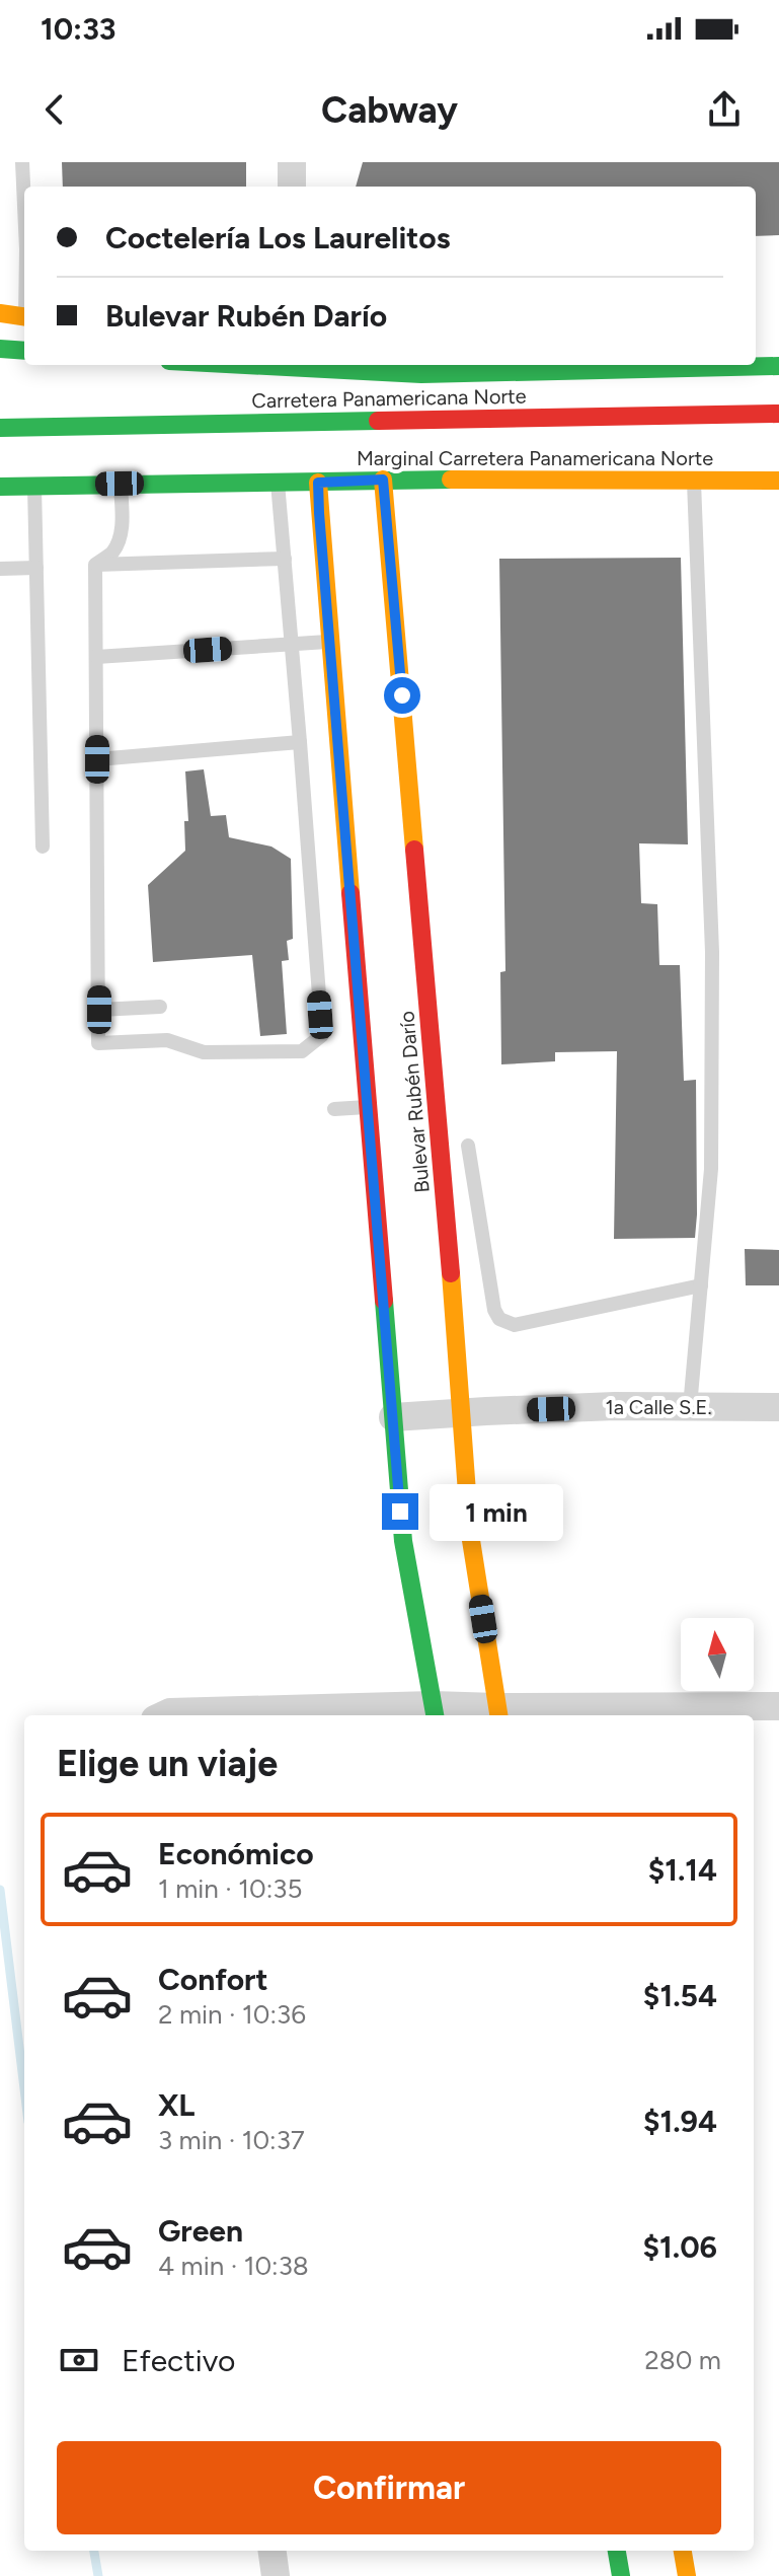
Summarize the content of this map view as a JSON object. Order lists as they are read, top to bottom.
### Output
{
  "streets": {
    "main road": ["Carretera Panamericana Norte", "Marginal Carretera Panamericana Norte", "Bulevar Rubén Darío"],
    "street": ["1a Calle S.E."]
  },
  "crossings": [
    ["Marginal Carretera Panamericana Norte", "Bulevar Rubén Darío"],
    ["Bulevar Rubén Darío", "1a Calle S.E."]
  ],
  "north": "top",
  "page": {
    "status": "10:33",
    "header": "Cabway",
    "banner": ["Coctelería Los Laurelitos", "Bulevar Rubén Darío"],
    "bubble": "1 min",
    "heading": "Elige un viaje",
    "list": [
      {
        "name": "Económico",
        "note": "1 min · 10:35",
        "value": "$1.14"
      },
      {
        "name": "Confort",
        "note": "2 min · 10:36",
        "value": "$1.54"
      },
      {
        "name": "XL",
        "note": "3 min · 10:37",
        "value": "$1.94"
      },
      {
        "name": "Green",
        "note": "4 min · 10:38",
        "value": "$1.06"
      }
    ],
    "pay": ["Efectivo", "280 m"],
    "buttons": "Confirmar"
  }
}
